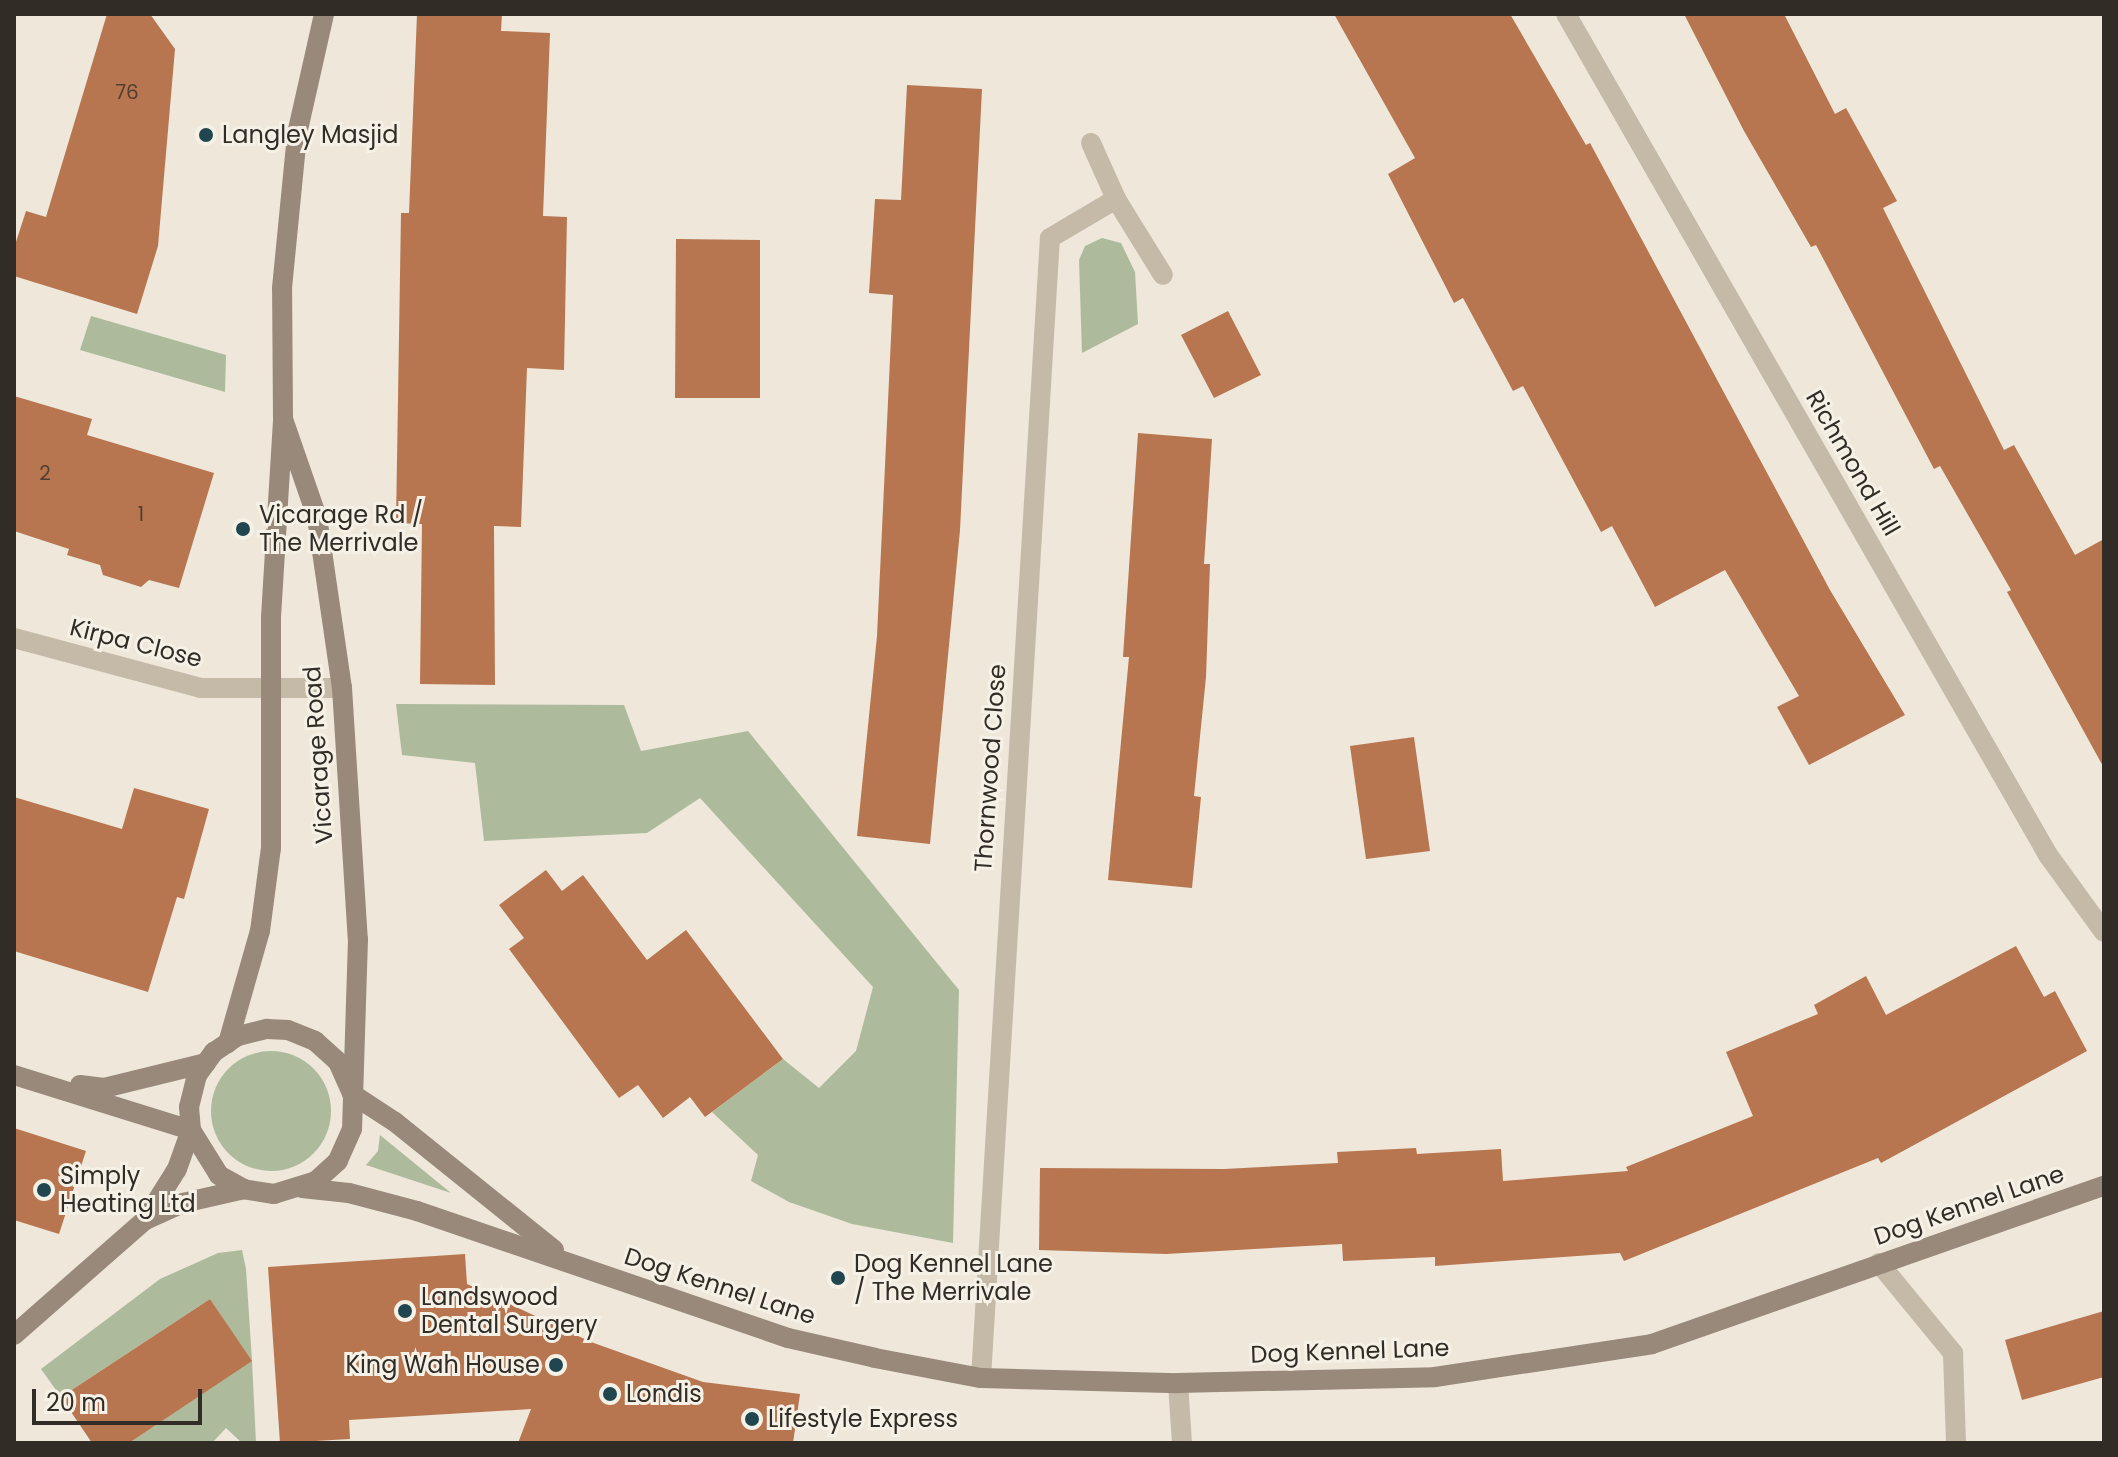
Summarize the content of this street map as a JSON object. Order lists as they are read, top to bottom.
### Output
{
  "streets": {
    "main road": ["Vicarage Road", "Dog Kennel Lane"],
    "street": ["Richmond Hill", "Kirpa Close", "Thornwood Close"]
  },
  "crossings": [
    ["Kirpa Close", "Vicarage Road"],
    ["Vicarage Road", "Dog Kennel Lane"],
    ["Thornwood Close", "Dog Kennel Lane"]
  ],
  "places": [
    "Langley Masjid",
    "Vicarage Rd / The Merrivale",
    "Simply Heating Ltd",
    "Dog Kennel Lane / The Merrivale",
    "Landswood Dental Surgery",
    "King Wah House",
    "Londis",
    "Lifestyle Express"
  ],
  "house_numbers": ["76", "2", "1"],
  "scale_bar": "20 m"
}
